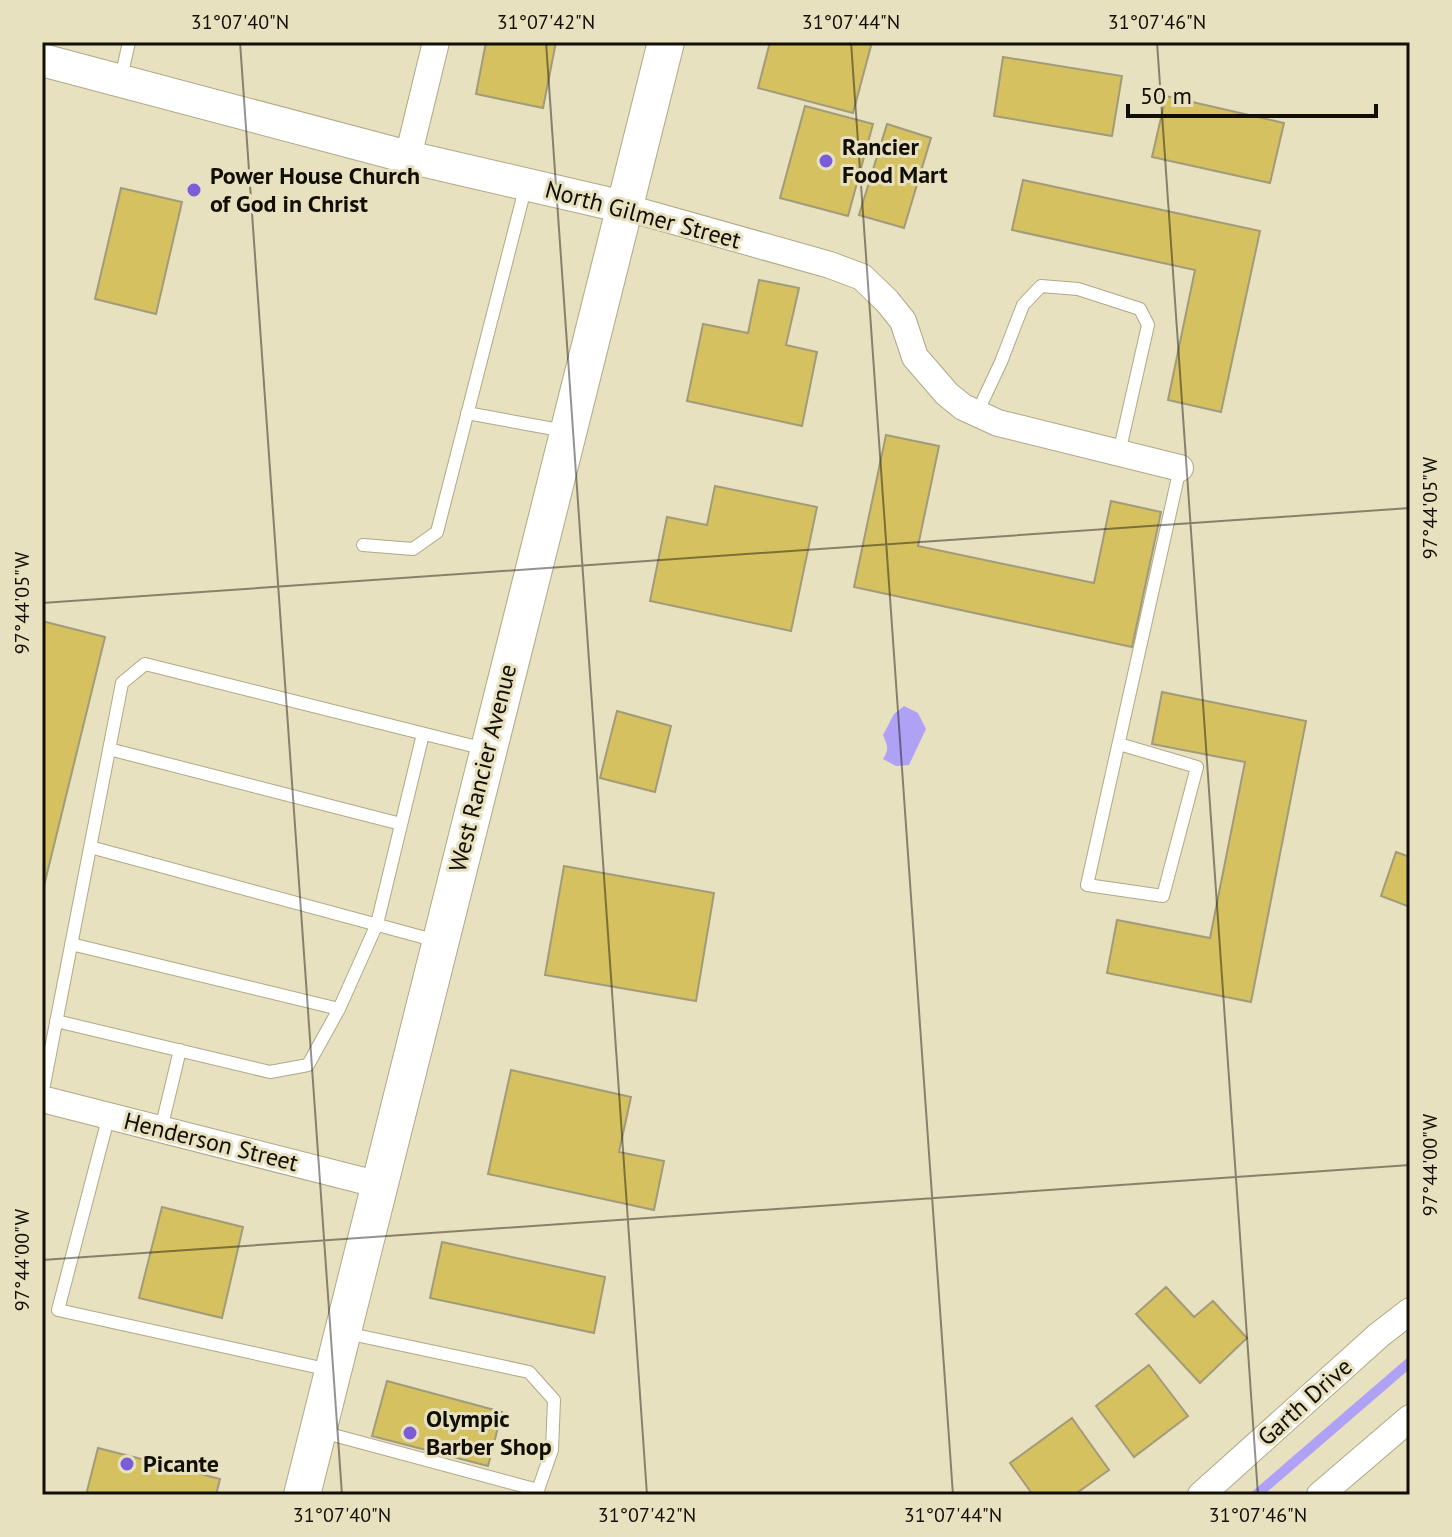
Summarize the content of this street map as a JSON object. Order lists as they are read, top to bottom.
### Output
{
  "streets": {
    "main road": ["West Rancier Avenue"],
    "street": ["North Gilmer Street", "Henderson Street", "Garth Drive"]
  },
  "crossings": [
    ["North Gilmer Street", "West Rancier Avenue"],
    ["West Rancier Avenue", "Henderson Street"]
  ],
  "places": [
    "Rancier Food Mart",
    "Power House Church of God in Christ",
    "Olympic Barber Shop",
    "Picante"
  ],
  "scale_bar": "50 m",
  "coordinates": [
    "31°07'40\"N",
    "31°07'42\"N",
    "31°07'44\"N",
    "31°07'46\"N",
    "97°44'05\"W",
    "97°44'00\"W"
  ]
}
